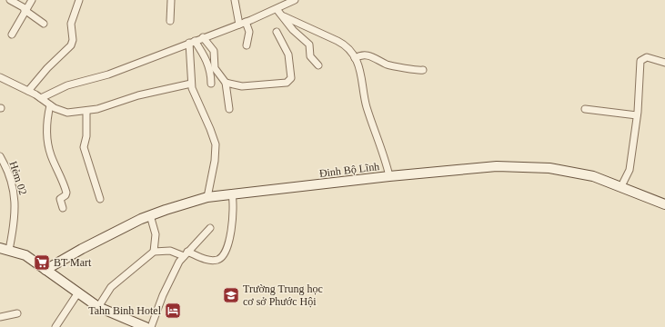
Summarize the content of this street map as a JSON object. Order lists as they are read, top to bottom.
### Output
{
  "streets": {
    "street": ["Đinh Bộ Lĩnh", "Hẻm 02"]
  },
  "places": {
    "supermarket": ["BT Mart"],
    "school or university": ["Trường Trung học cơ sở Phước Hội"],
    "hotel": ["Tahn Binh Hotel"]
  }
}
